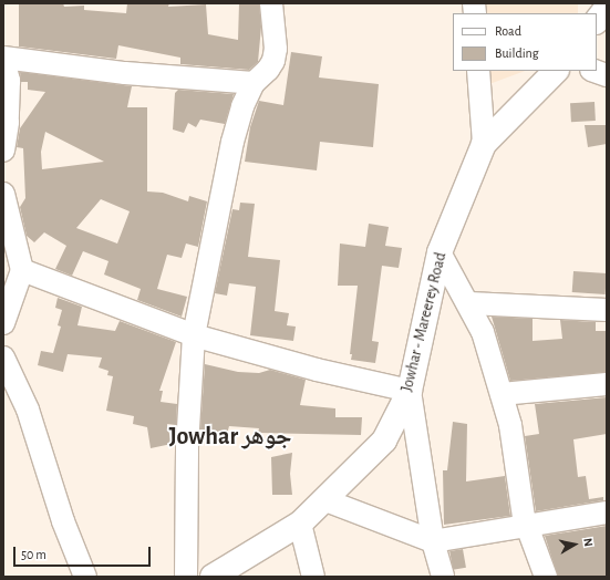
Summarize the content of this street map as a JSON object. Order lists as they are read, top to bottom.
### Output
{
  "streets": {
    "street": ["Jowhar - Mareerey Road"]
  },
  "districts": ["Jowhar جوهر"],
  "legend": ["Road", "Building"],
  "scale_bar": "50 m",
  "north": "right"
}
